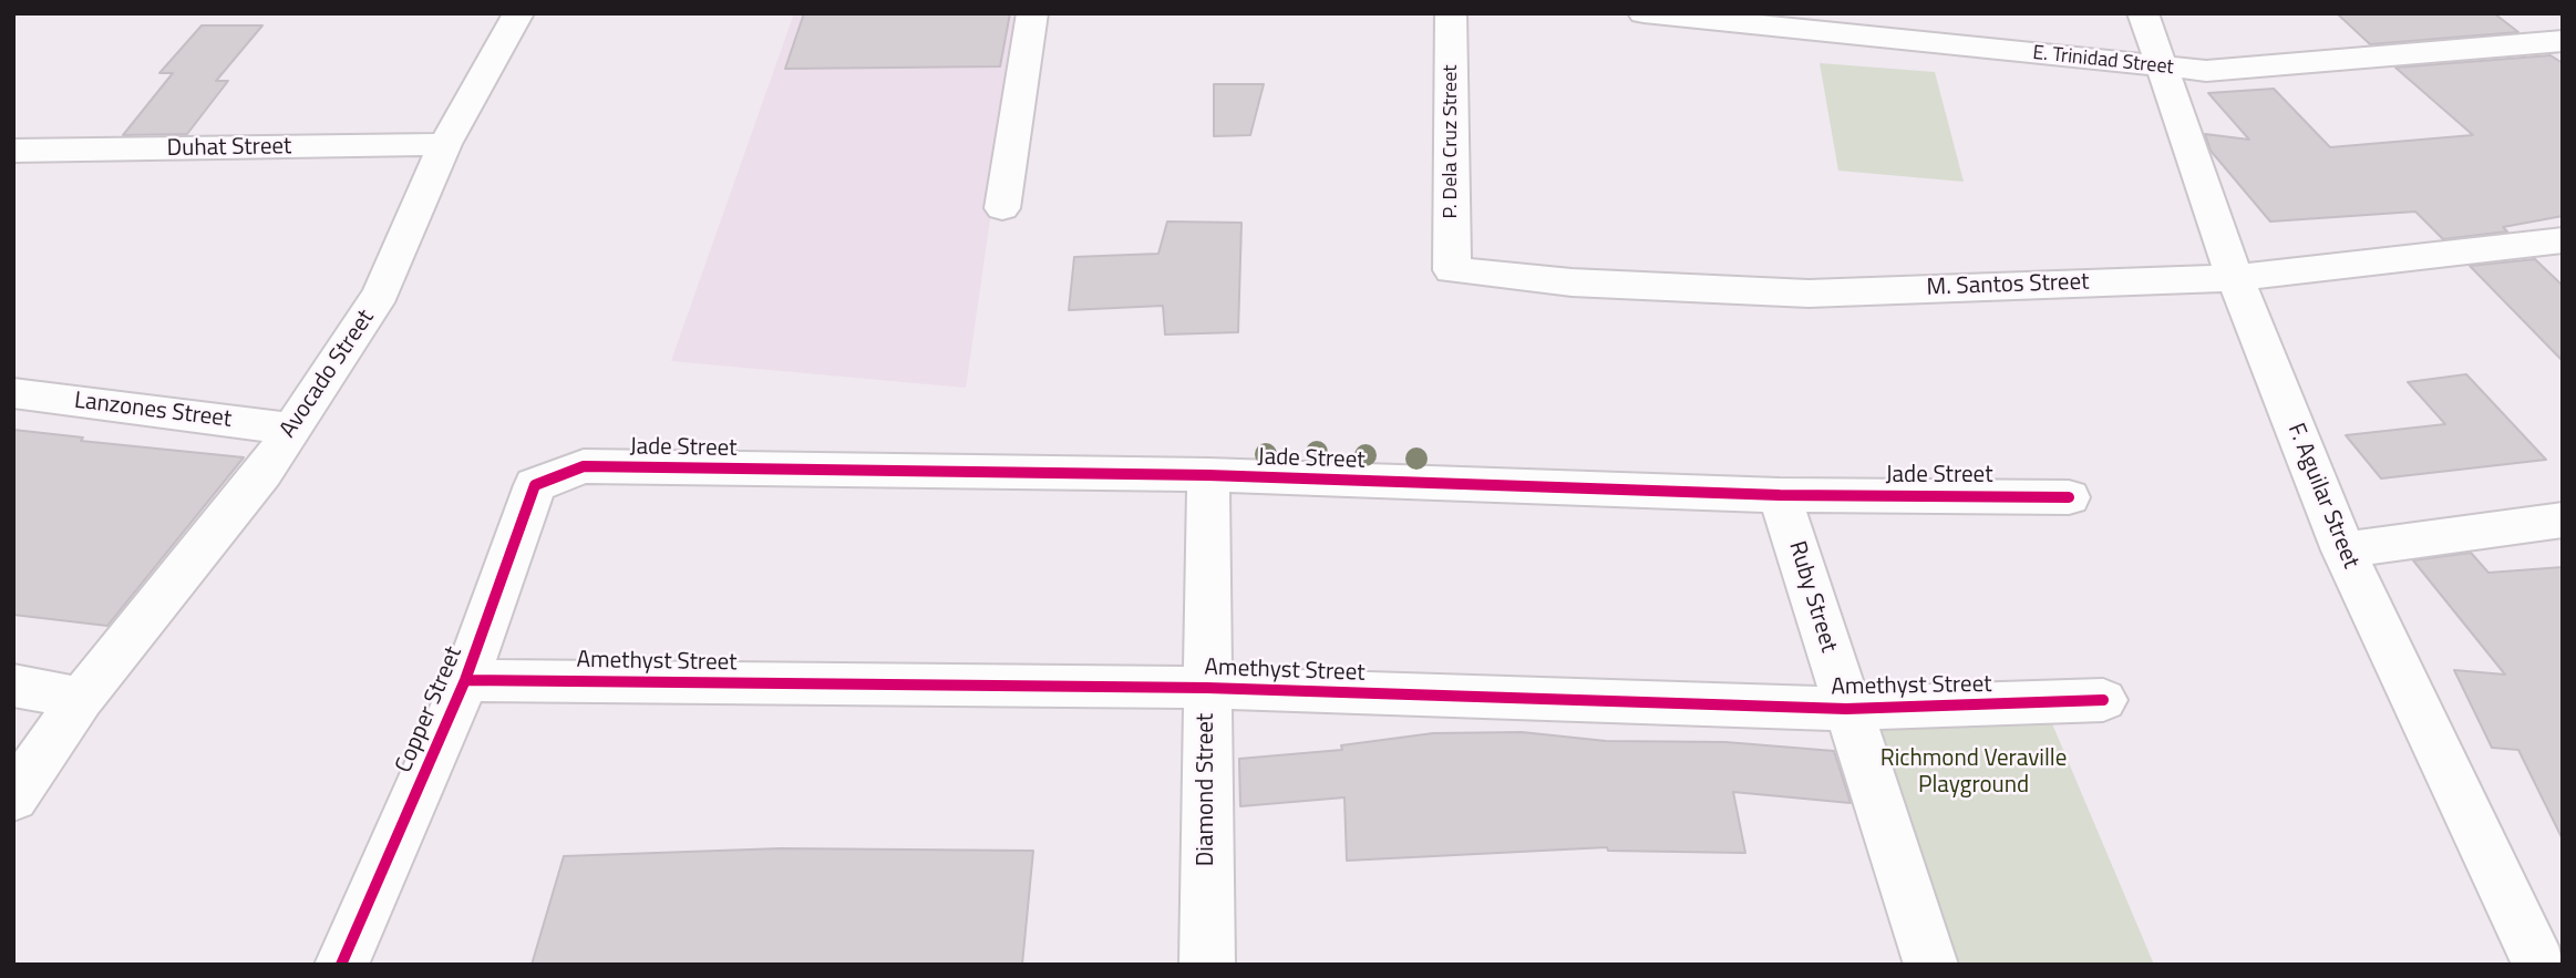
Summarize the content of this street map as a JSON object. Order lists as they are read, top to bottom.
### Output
{
  "streets": {
    "street": [
      "E. Trinidad Street",
      "P. Dela Cruz Street",
      "Duhat Street",
      "M. Santos Street",
      "Avocado Street",
      "Lanzones Street",
      "Jade Street",
      "F. Aguilar Street",
      "Ruby Street",
      "Amethyst Street",
      "Copper Street",
      "Diamond Street"
    ]
  },
  "crossings": [
    ["E. Trinidad Street", "F. Aguilar Street"],
    ["P. Dela Cruz Street", "M. Santos Street"],
    ["Duhat Street", "Avocado Street"],
    ["M. Santos Street", "F. Aguilar Street"],
    ["Avocado Street", "Lanzones Street"],
    ["Jade Street", "Ruby Street"],
    ["Jade Street", "Copper Street"],
    ["Jade Street", "Diamond Street"],
    ["Ruby Street", "Amethyst Street"],
    ["Amethyst Street", "Copper Street"],
    ["Amethyst Street", "Diamond Street"]
  ],
  "parks": ["Richmond Veraville Playground"]
}
